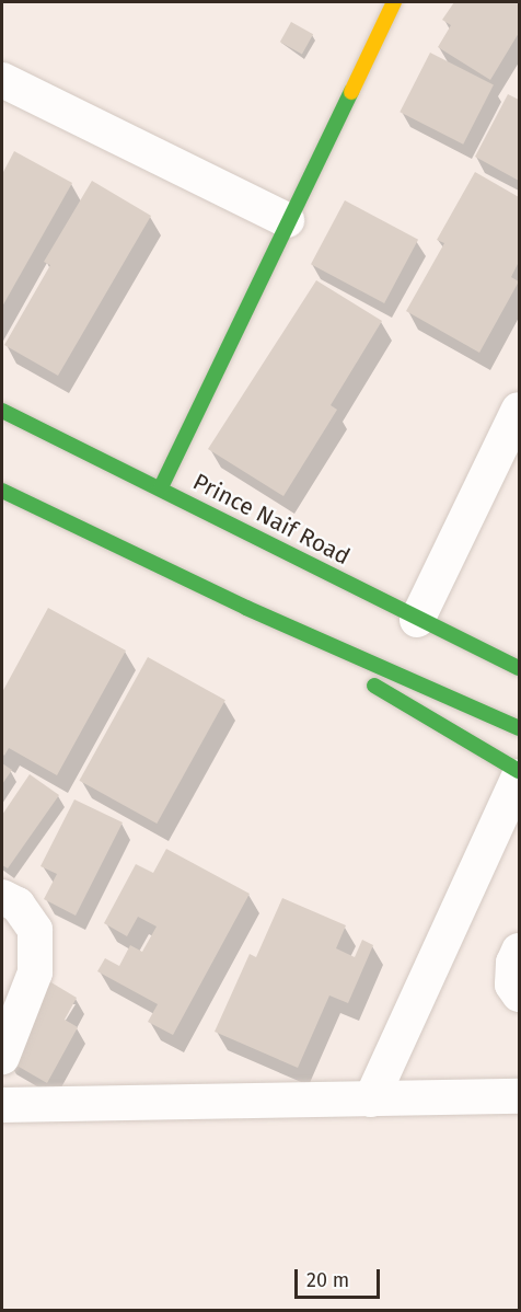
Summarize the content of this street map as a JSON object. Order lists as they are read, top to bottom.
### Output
{
  "streets": {
    "main road": ["Prince Naif Road"]
  },
  "scale_bar": "20 m"
}
